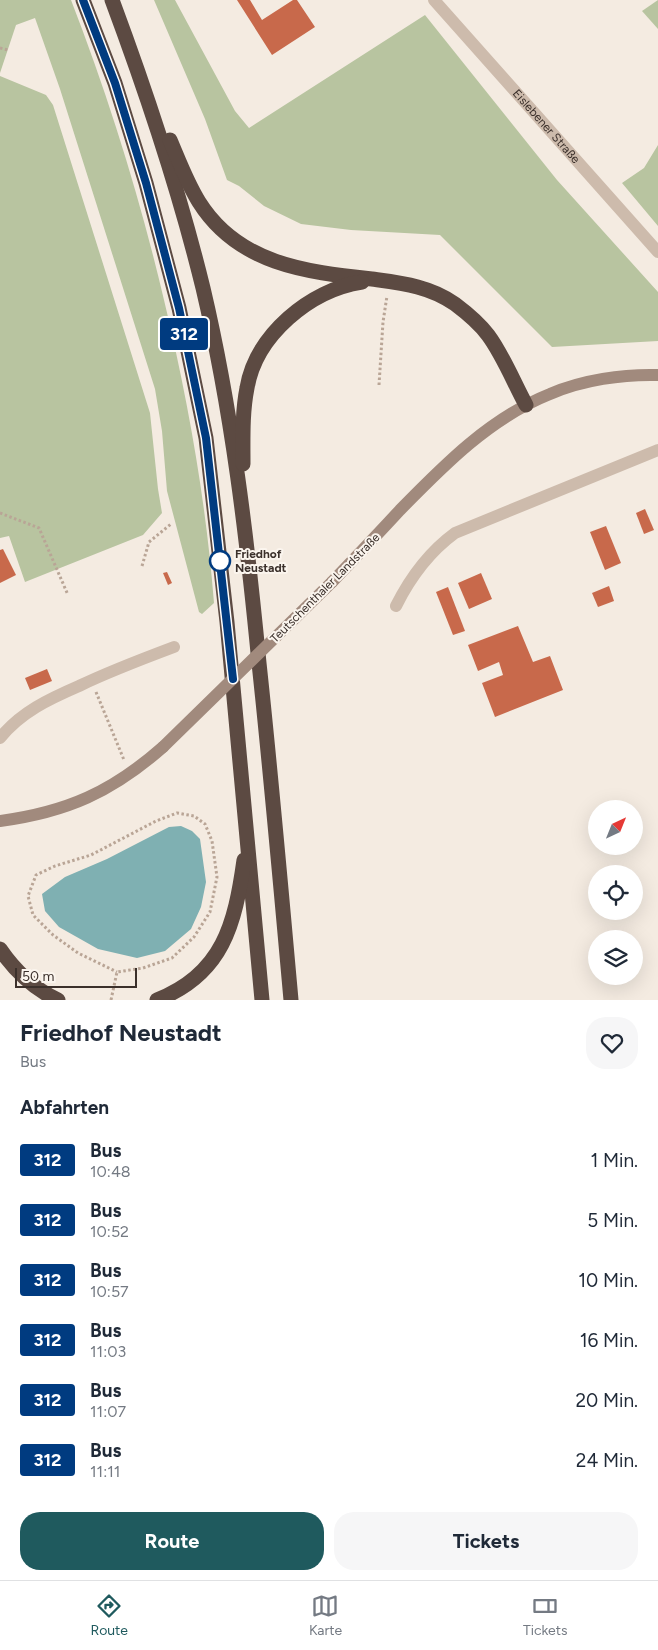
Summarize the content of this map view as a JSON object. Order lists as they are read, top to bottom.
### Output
{
  "streets": {
    "street": ["Eislebener Straße", "Teutschenthaler Landstraße"]
  },
  "places": ["Friedhof Neustadt"],
  "lines": ["bus line 312"],
  "scale_bar": "50 m",
  "north": "top right",
  "page": {
    "on_map": "312",
    "scale": "50 m",
    "heading": [
      ["Friedhof Neustadt", "Bus"],
      "Abfahrten"
    ],
    "list": [
      {
        "mark": "312",
        "name": "Bus",
        "note": "10:48",
        "value": "1 Min."
      },
      {
        "mark": "312",
        "name": "Bus",
        "note": "10:52",
        "value": "5 Min."
      },
      {
        "mark": "312",
        "name": "Bus",
        "note": "10:57",
        "value": "10 Min."
      },
      {
        "mark": "312",
        "name": "Bus",
        "note": "11:03",
        "value": "16 Min."
      },
      {
        "mark": "312",
        "name": "Bus",
        "note": "11:07",
        "value": "20 Min."
      },
      {
        "mark": "312",
        "name": "Bus",
        "note": "11:11",
        "value": "24 Min."
      }
    ],
    "buttons": ["Route", "Tickets"],
    "tabs": ["Route", "Karte", "Tickets"]
  }
}
